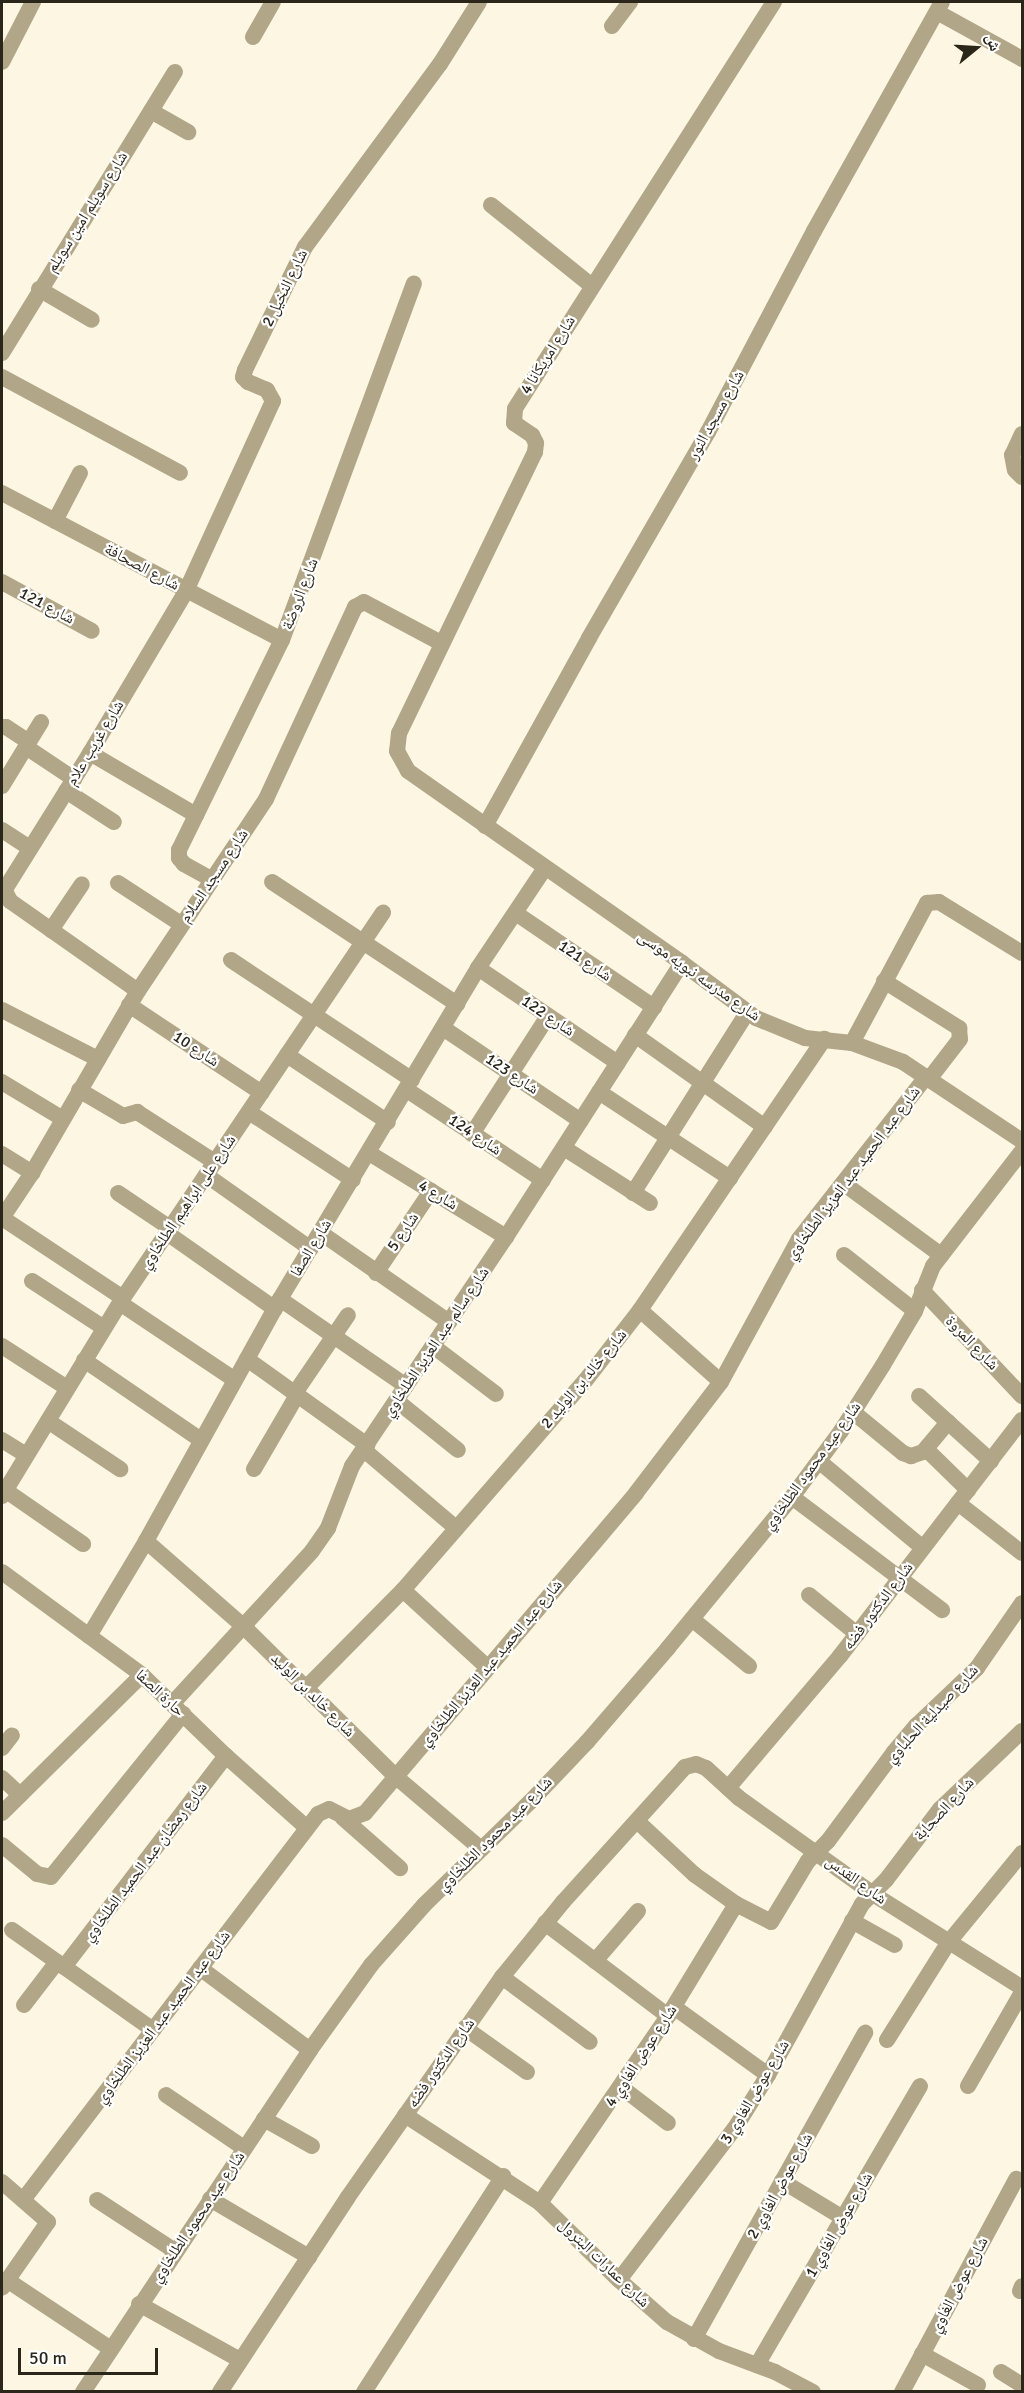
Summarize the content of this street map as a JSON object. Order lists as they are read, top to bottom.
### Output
{
  "streets": {
    "street": [
      "شارع سويلم امين سويلم",
      "شارع النخيل 2",
      "شارع امريكانا 4",
      "شارع مسجد النور",
      "شارع الصحافة",
      "شارع الروضة",
      "شارع 121",
      "شارع غريب علام",
      "شارع مسجد السلام",
      "شارع مدرسه نبويه موسى",
      "شارع 122",
      "شارع 10",
      "شارع 123",
      "شارع 124",
      "شارع عبد الحميد عبد العزيز الطلخاوي",
      "شارع 4",
      "شارع على ابراهيم الطلخاوي",
      "شارع 5",
      "شارع الصفا",
      "شارع سالم عبد العزيز الطلخاوي",
      "شارع المروة",
      "شارع خالد بن الوليد 2",
      "شارع عيد محمود الطلخاوي",
      "شارع الدكتور فضه",
      "حارة الصفا",
      "شارع خالد بن الوليد",
      "شارع صيدلية الحلباوي",
      "شارع الصحابة",
      "شارع رمضان عبد الحميد الطلخاوي",
      "شارع القدس",
      "شارع عوض الغاوي 4",
      "شارع عوض الغاوي 3",
      "شارع عوض الغاوي 2",
      "شارع عوض الغاوي 1",
      "شارع عمارات البترول",
      "شارع عوض الغاوي"
    ]
  },
  "crossings": [
    ["شارع النخيل 2", "شارع الصحافة"],
    ["شارع النخيل 2", "شارع غريب علام"],
    ["شارع امريكانا 4", "شارع مسجد السلام"],
    ["شارع امريكانا 4", "شارع مدرسه نبويه موسى"],
    ["شارع مسجد النور", "شارع مدرسه نبويه موسى"],
    ["شارع الصحافة", "شارع الروضة"],
    ["شارع الصحافة", "شارع غريب علام"],
    ["شارع الروضة", "شارع مسجد السلام"],
    ["شارع 121", "شارع الصفا"],
    ["شارع 121", "شارع سالم عبد العزيز الطلخاوي"],
    ["شارع غريب علام", "شارع 10"],
    ["شارع مسجد السلام", "شارع 10"],
    ["شارع مدرسه نبويه موسى", "شارع عبد الحميد عبد العزيز الطلخاوي"],
    ["شارع مدرسه نبويه موسى", "شارع الصفا"],
    ["شارع مدرسه نبويه موسى", "شارع سالم عبد العزيز الطلخاوي"],
    ["شارع مدرسه نبويه موسى", "شارع خالد بن الوليد 2"],
    ["شارع 122", "شارع الصفا"],
    ["شارع 122", "شارع سالم عبد العزيز الطلخاوي"],
    ["شارع 10", "شارع على ابراهيم الطلخاوي"],
    ["شارع 123", "شارع الصفا"],
    ["شارع 123", "شارع سالم عبد العزيز الطلخاوي"],
    ["شارع 124", "شارع على ابراهيم الطلخاوي"],
    ["شارع 124", "شارع الصفا"],
    ["شارع 124", "شارع سالم عبد العزيز الطلخاوي"],
    ["شارع عبد الحميد عبد العزيز الطلخاوي", "حارة الصفا"],
    ["شارع عبد الحميد عبد العزيز الطلخاوي", "شارع خالد بن الوليد"],
    ["شارع 4", "شارع 5"],
    ["شارع 4", "شارع الصفا"],
    ["شارع 4", "شارع سالم عبد العزيز الطلخاوي"],
    ["شارع الصفا", "حارة الصفا"],
    ["شارع الصفا", "شارع خالد بن الوليد"],
    ["شارع سالم عبد العزيز الطلخاوي", "حارة الصفا"],
    ["شارع سالم عبد العزيز الطلخاوي", "شارع خالد بن الوليد"],
    ["شارع المروة", "شارع عيد محمود الطلخاوي"],
    ["شارع خالد بن الوليد 2", "شارع خالد بن الوليد"],
    ["شارع عيد محمود الطلخاوي", "شارع خالد بن الوليد"],
    ["شارع الدكتور فضه", "شارع القدس"],
    ["شارع الدكتور فضه", "شارع عمارات البترول"],
    ["حارة الصفا", "شارع رمضان عبد الحميد الطلخاوي"],
    ["شارع صيدلية الحلباوي", "شارع القدس"],
    ["شارع صيدلية الحلباوي", "شارع عوض الغاوي 4"],
    ["شارع الصحابة", "شارع القدس"],
    ["شارع الصحابة", "شارع عوض الغاوي 3"],
    ["شارع القدس", "شارع عوض الغاوي 3"],
    ["شارع عوض الغاوي 4", "شارع عمارات البترول"],
    ["شارع عوض الغاوي 3", "شارع عمارات البترول"],
    ["شارع عوض الغاوي 2", "شارع عمارات البترول"],
    ["شارع عوض الغاوي 1", "شارع عمارات البترول"]
  ],
  "scale_bar": "50 m",
  "north": "right"
}
